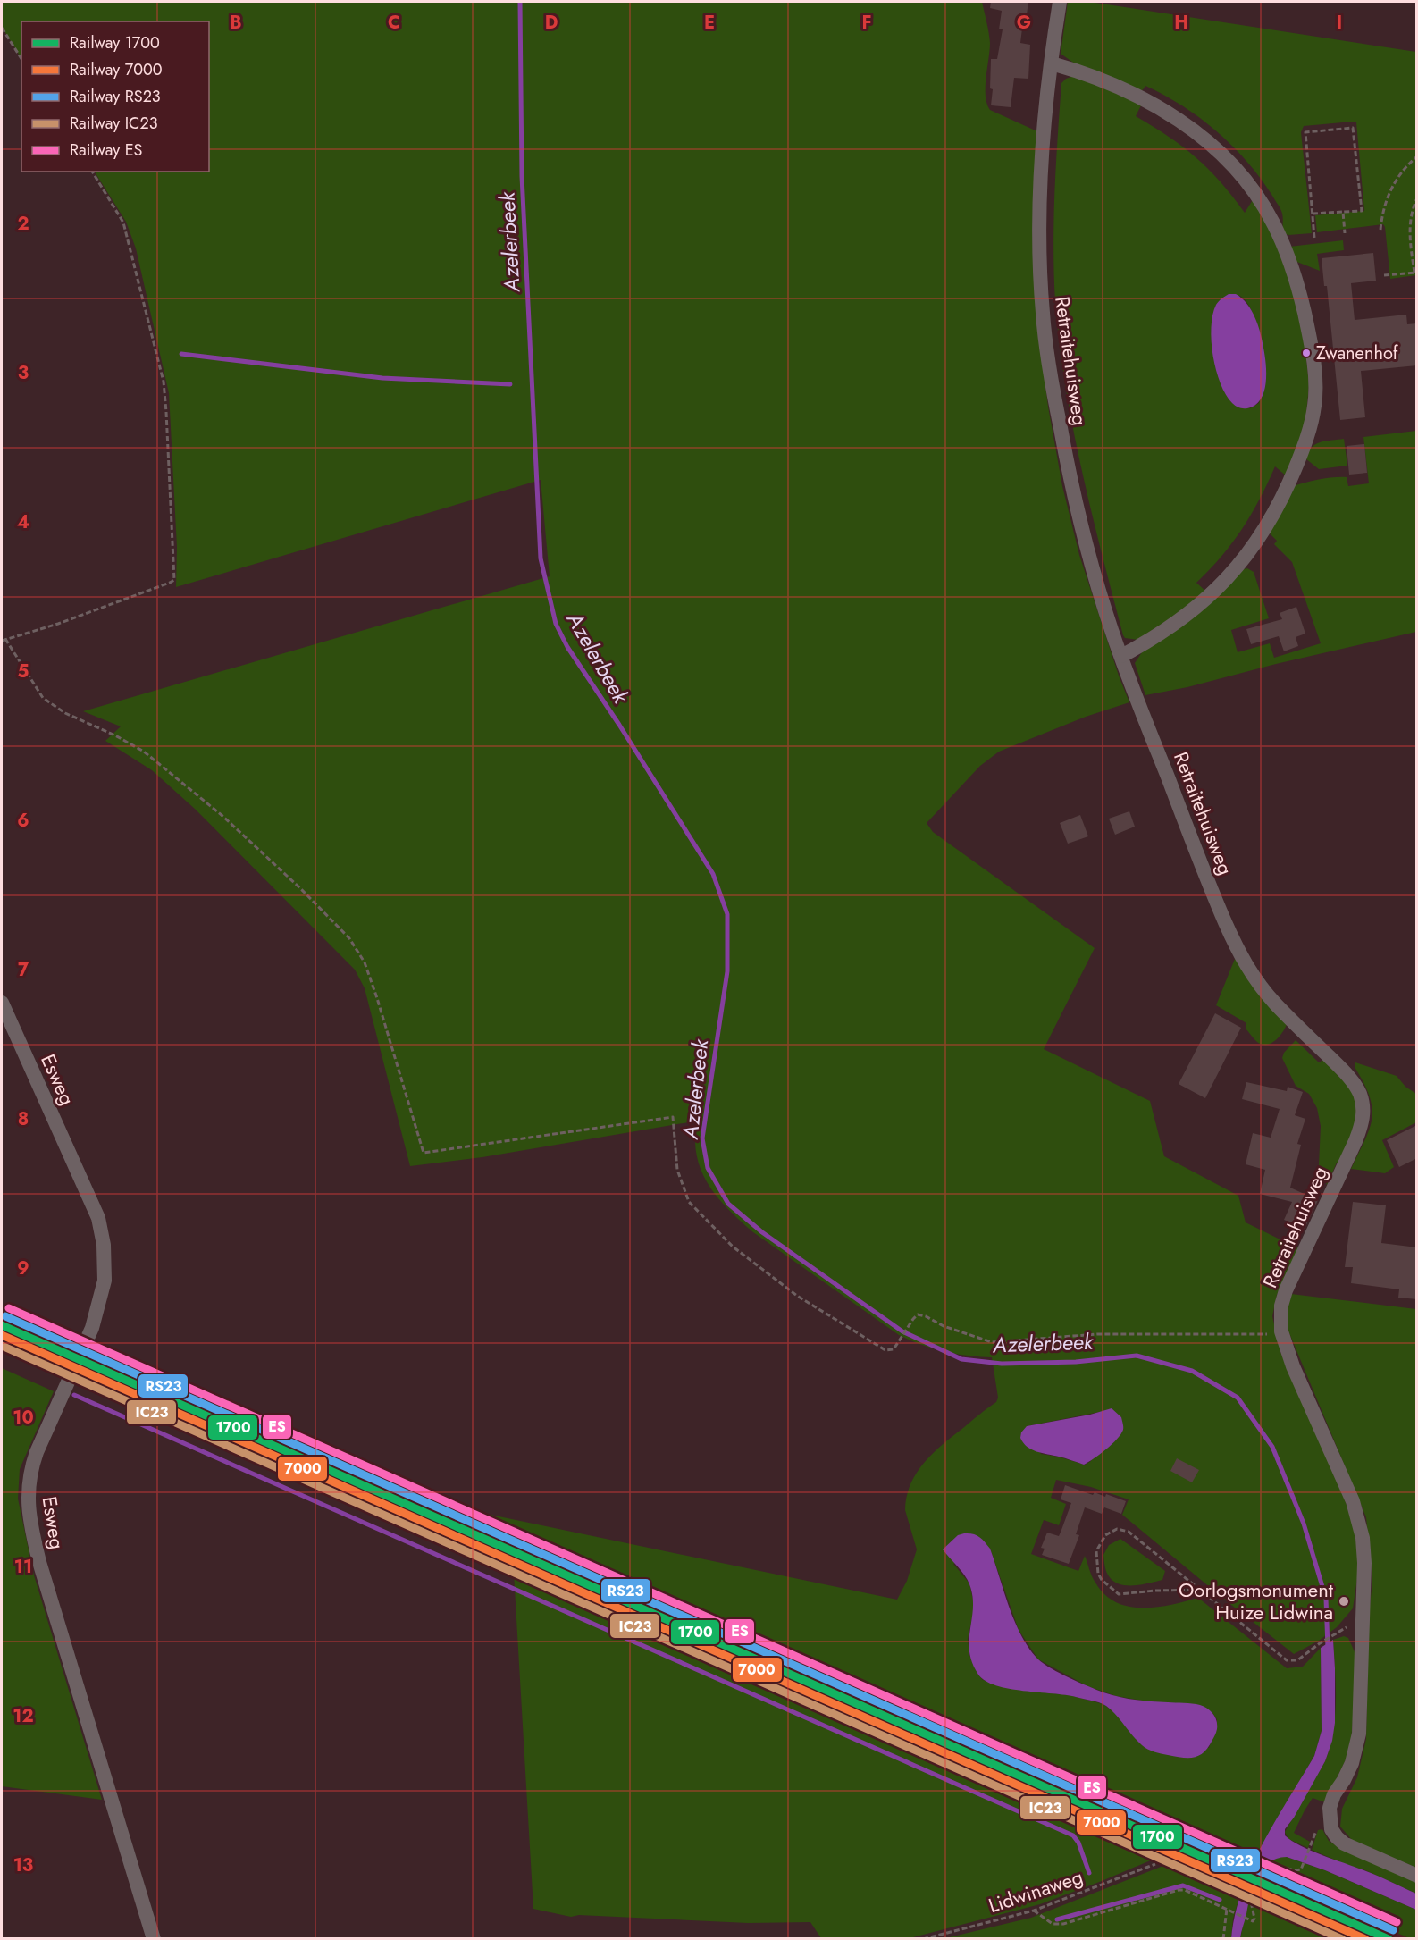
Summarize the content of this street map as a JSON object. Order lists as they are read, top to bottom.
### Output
{
  "streets": {
    "street": ["Retraitehuisweg", "Esweg"],
    "path": ["Lidwinaweg"]
  },
  "water": ["Azelerbeek"],
  "places": ["Zwanenhof", "Oorlogsmonument Huize Lidwina"],
  "lines": [
    "rail line ES",
    "rail line RS23",
    "rail line 1700",
    "rail line 7000",
    "rail line IC23"
  ],
  "legend": [
    "Railway 1700",
    "Railway 7000",
    "Railway RS23",
    "Railway IC23",
    "Railway ES"
  ],
  "grid": {
    "columns": [
      "B",
      "C",
      "D",
      "E",
      "F",
      "G",
      "H",
      "I"
    ],
    "rows": [
      "2",
      "3",
      "4",
      "5",
      "6",
      "7",
      "8",
      "9",
      "10",
      "11",
      "12",
      "13"
    ]
  }
}
